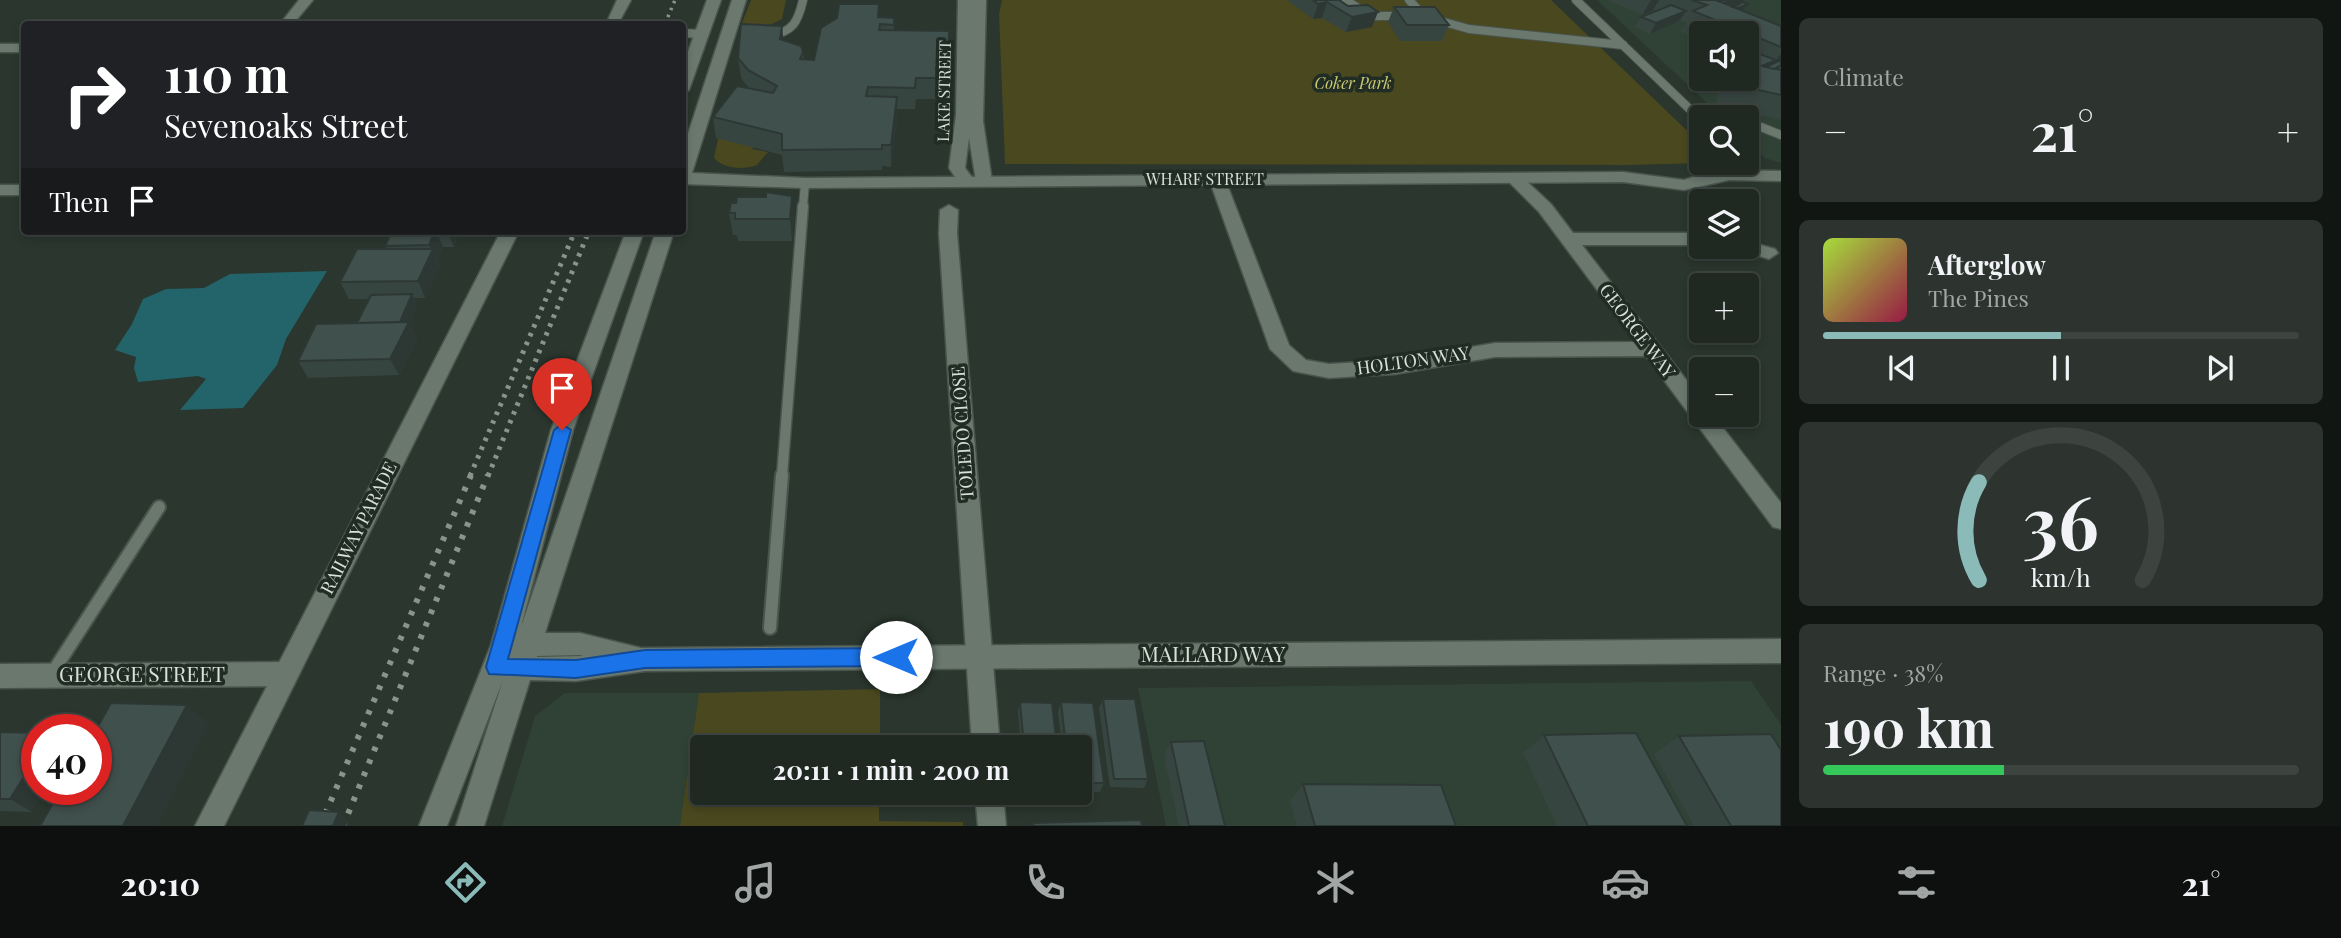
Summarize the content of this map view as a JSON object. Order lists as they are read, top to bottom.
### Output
{
  "streets": {
    "street": [
      "LAKE STREET",
      "WHARF STREET",
      "GEORGE WAY",
      "HOLTON WAY",
      "TOLEDO CLOSE",
      "RAILWAY PARADE",
      "MALLARD WAY",
      "GEORGE STREET"
    ]
  },
  "crossings": [
    ["LAKE STREET", "WHARF STREET"],
    ["WHARF STREET", "GEORGE WAY"],
    ["WHARF STREET", "HOLTON WAY"],
    ["GEORGE WAY", "HOLTON WAY"],
    ["TOLEDO CLOSE", "MALLARD WAY"],
    ["RAILWAY PARADE", "GEORGE STREET"]
  ],
  "parks": ["Coker Park"],
  "page": {
    "tile": [
      "Climate",
      ["Range · 38%", "190 km"]
    ],
    "map_buttons": ["+", "−"],
    "turn": ["110 m", "Sevenoaks Street"],
    "heat": ["−", "21°", "+"],
    "then": "Then",
    "song": ["Afterglow", "The Pines"],
    "limit": "40",
    "trip": "20:11 · 1 min · 200 m",
    "tabs": ["20:10", "21°"],
    "gauge": ["36", "km/h"]
  }
}
